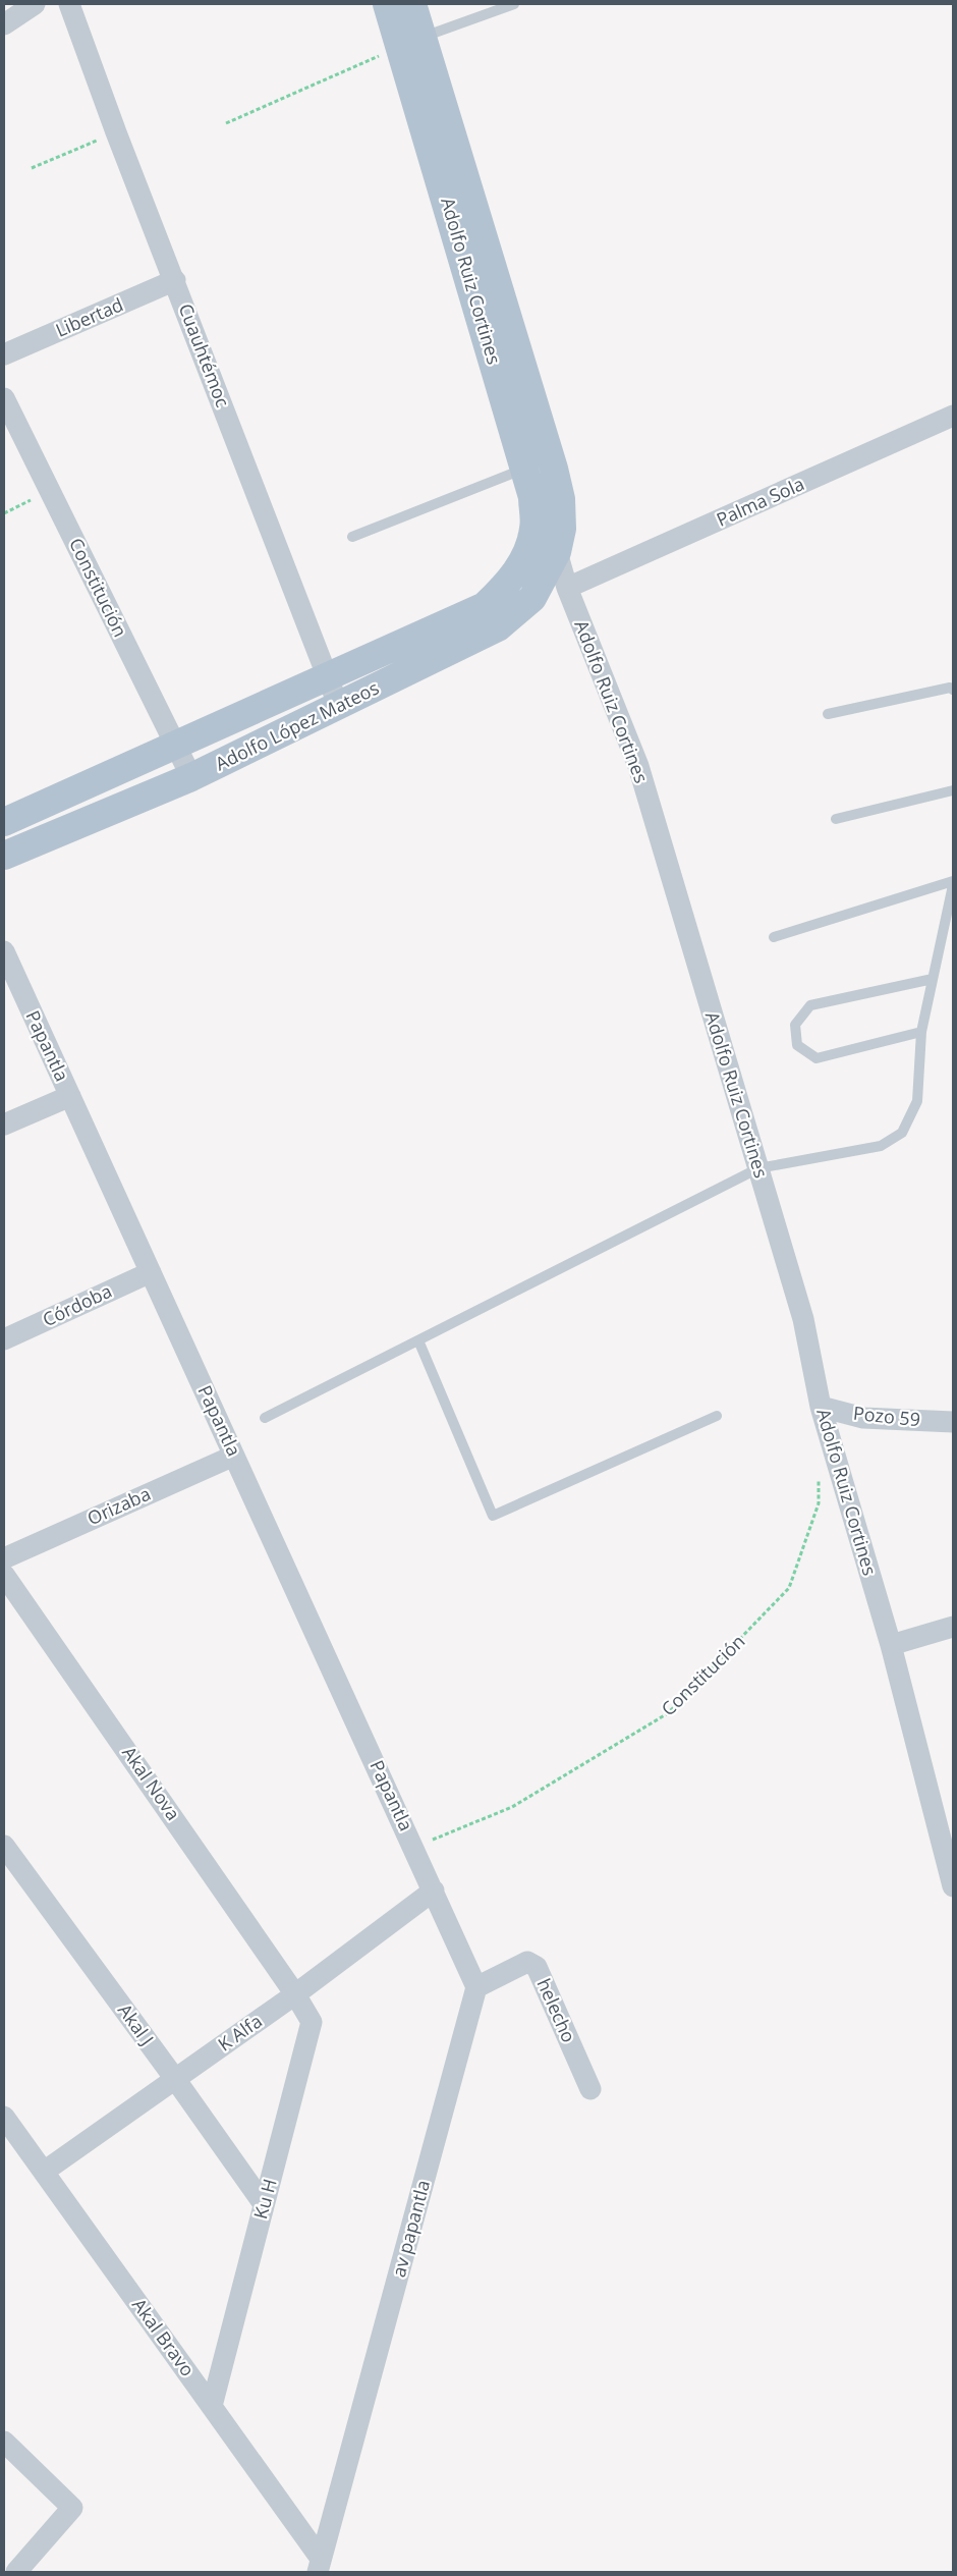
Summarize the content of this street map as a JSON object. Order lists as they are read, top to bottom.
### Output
{
  "streets": {
    "main road": ["Adolfo Ruiz Cortines", "Adolfo López Mateos"],
    "street": [
      "Libertad",
      "Cuauhtémoc",
      "Palma Sola",
      "Constitución",
      "Papantla",
      "Córdoba",
      "Pozo 59",
      "Orizaba",
      "Akal Nova",
      "helecho",
      "Akal J",
      "K Alfa",
      "Ku H",
      "av papantla",
      "Akal Bravo"
    ]
  },
  "crossings": [
    ["Adolfo Ruiz Cortines", "Palma Sola"],
    ["Adolfo Ruiz Cortines", "Adolfo López Mateos"],
    ["Adolfo Ruiz Cortines", "Pozo 59"],
    ["Libertad", "Cuauhtémoc"],
    ["Cuauhtémoc", "Adolfo López Mateos"],
    ["Constitución", "Adolfo López Mateos"],
    ["Constitución", "Papantla"],
    ["Papantla", "Córdoba"],
    ["Papantla", "Orizaba"],
    ["Papantla", "K Alfa"],
    ["Akal Nova", "K Alfa"],
    ["Akal Nova", "Ku H"],
    ["helecho", "av papantla"],
    ["Akal J", "K Alfa"],
    ["Akal J", "Ku H"],
    ["K Alfa", "Ku H"],
    ["K Alfa", "Akal Bravo"],
    ["Ku H", "Akal Bravo"],
    ["av papantla", "Akal Bravo"]
  ]
}
